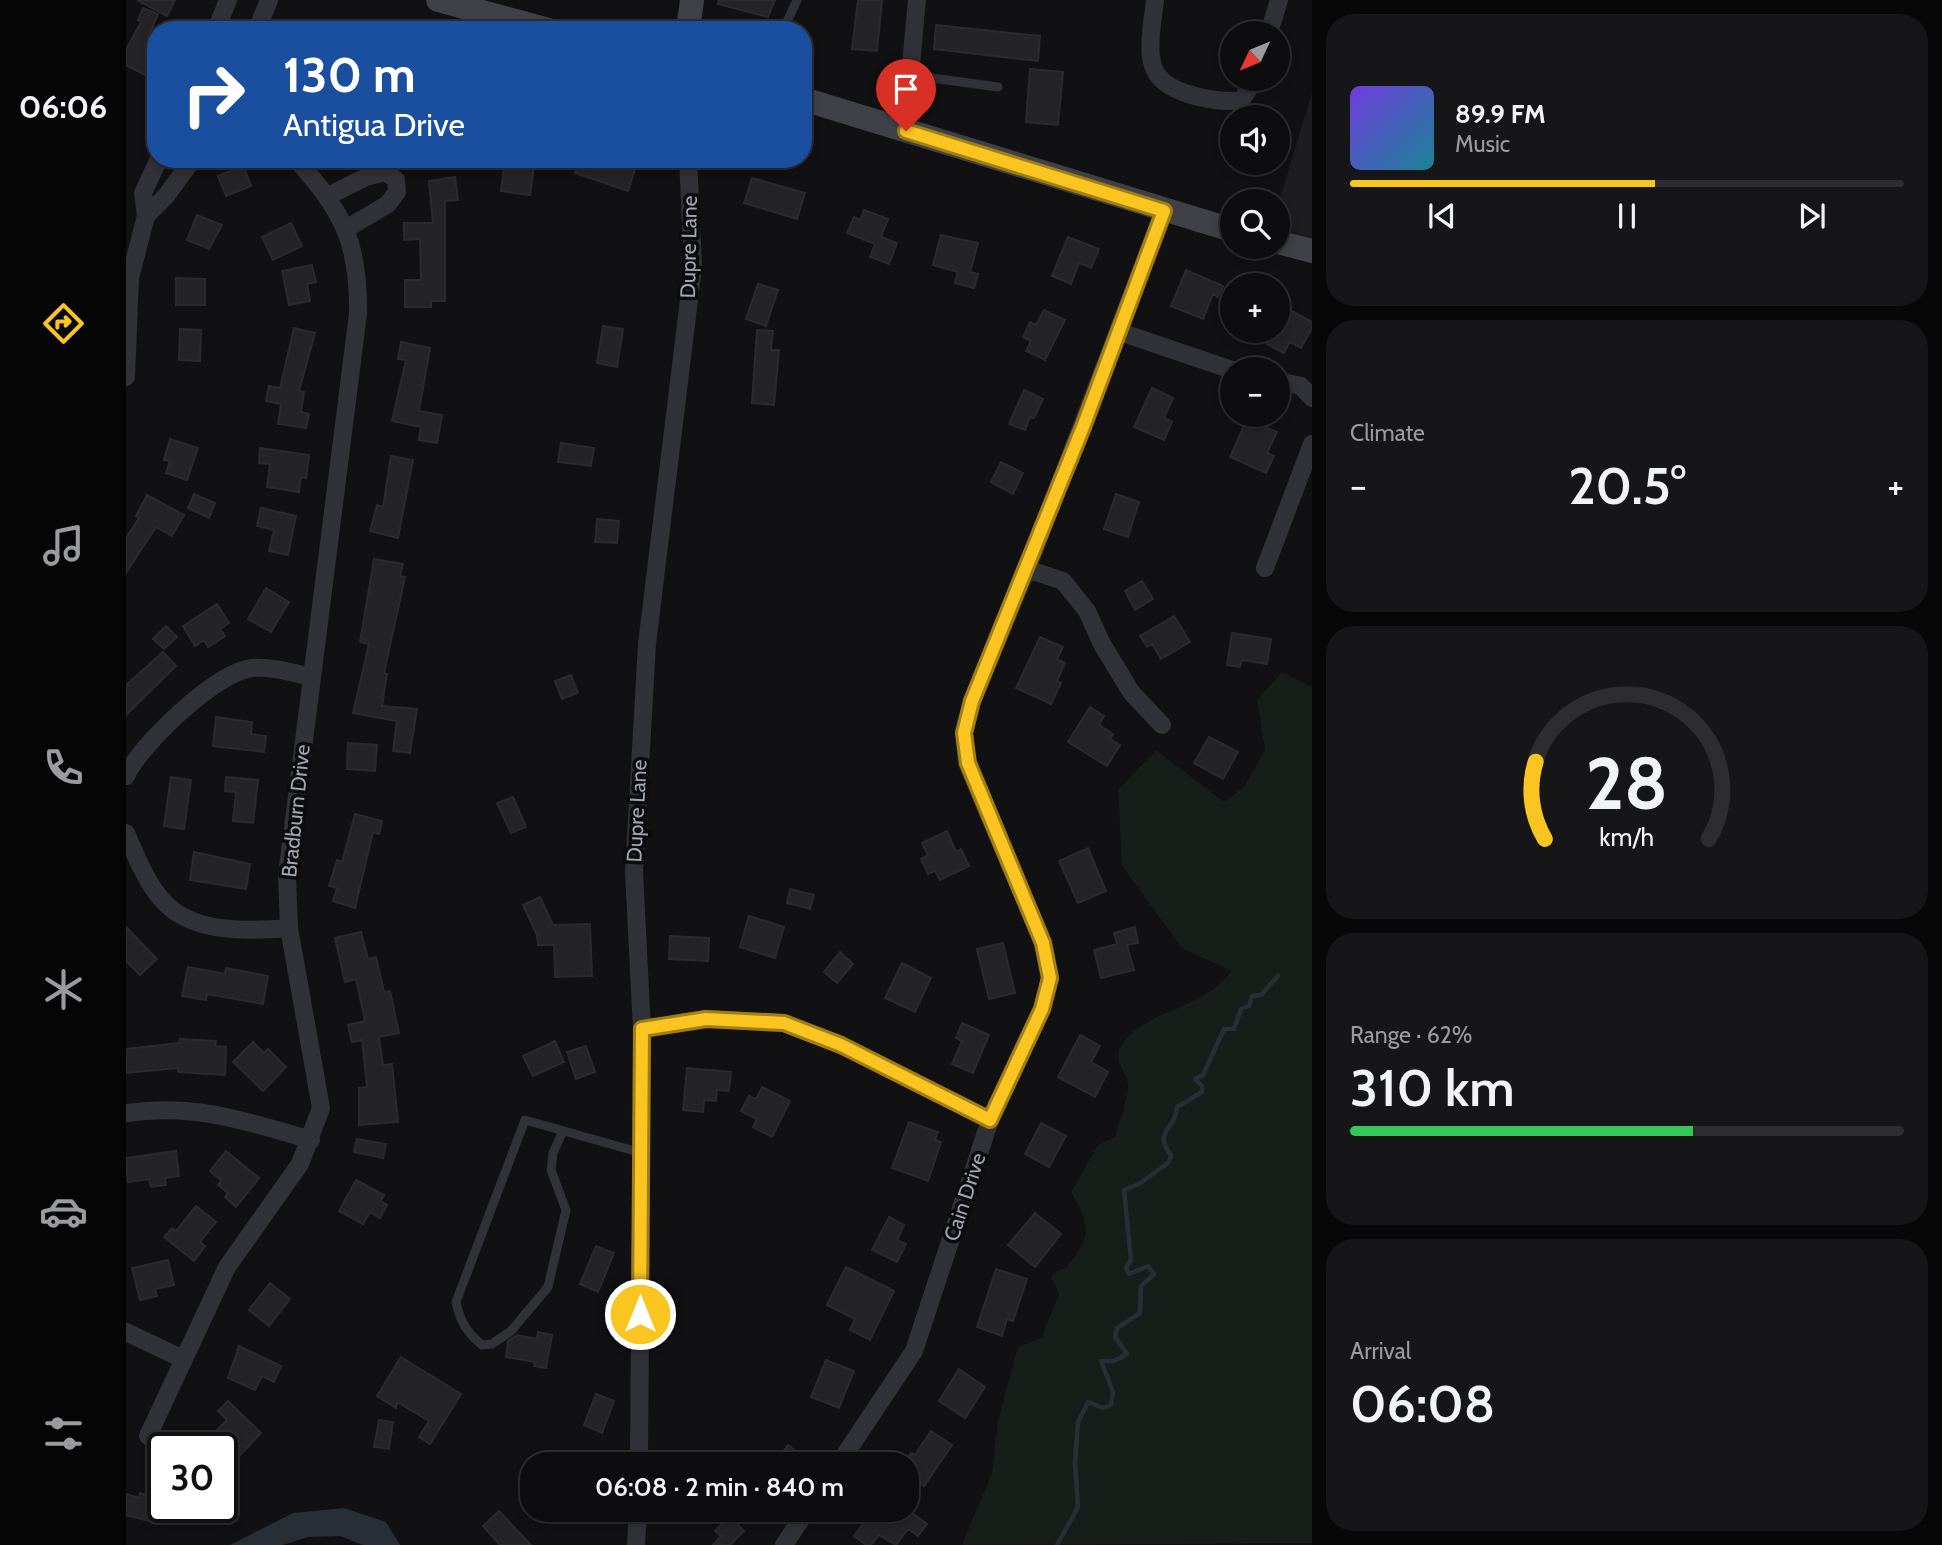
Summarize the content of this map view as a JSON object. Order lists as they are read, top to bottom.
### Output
{
  "streets": {
    "street": ["Dupre Lane", "Bradburn Drive", "Cain Drive"]
  },
  "north": "bottom left",
  "page": {
    "tabs": "06:06",
    "map_buttons": ["+", "−"],
    "turn": ["130 m", "Antigua Drive"],
    "song": ["89.9 FM", "Music"],
    "tile": [
      "Climate",
      ["Range · 62%", "310 km"],
      ["Arrival", "06:08"]
    ],
    "heat": ["−", "20.5°", "+"],
    "limit": "30",
    "trip": "06:08 · 2 min · 840 m",
    "gauge": ["28", "km/h"]
  }
}
